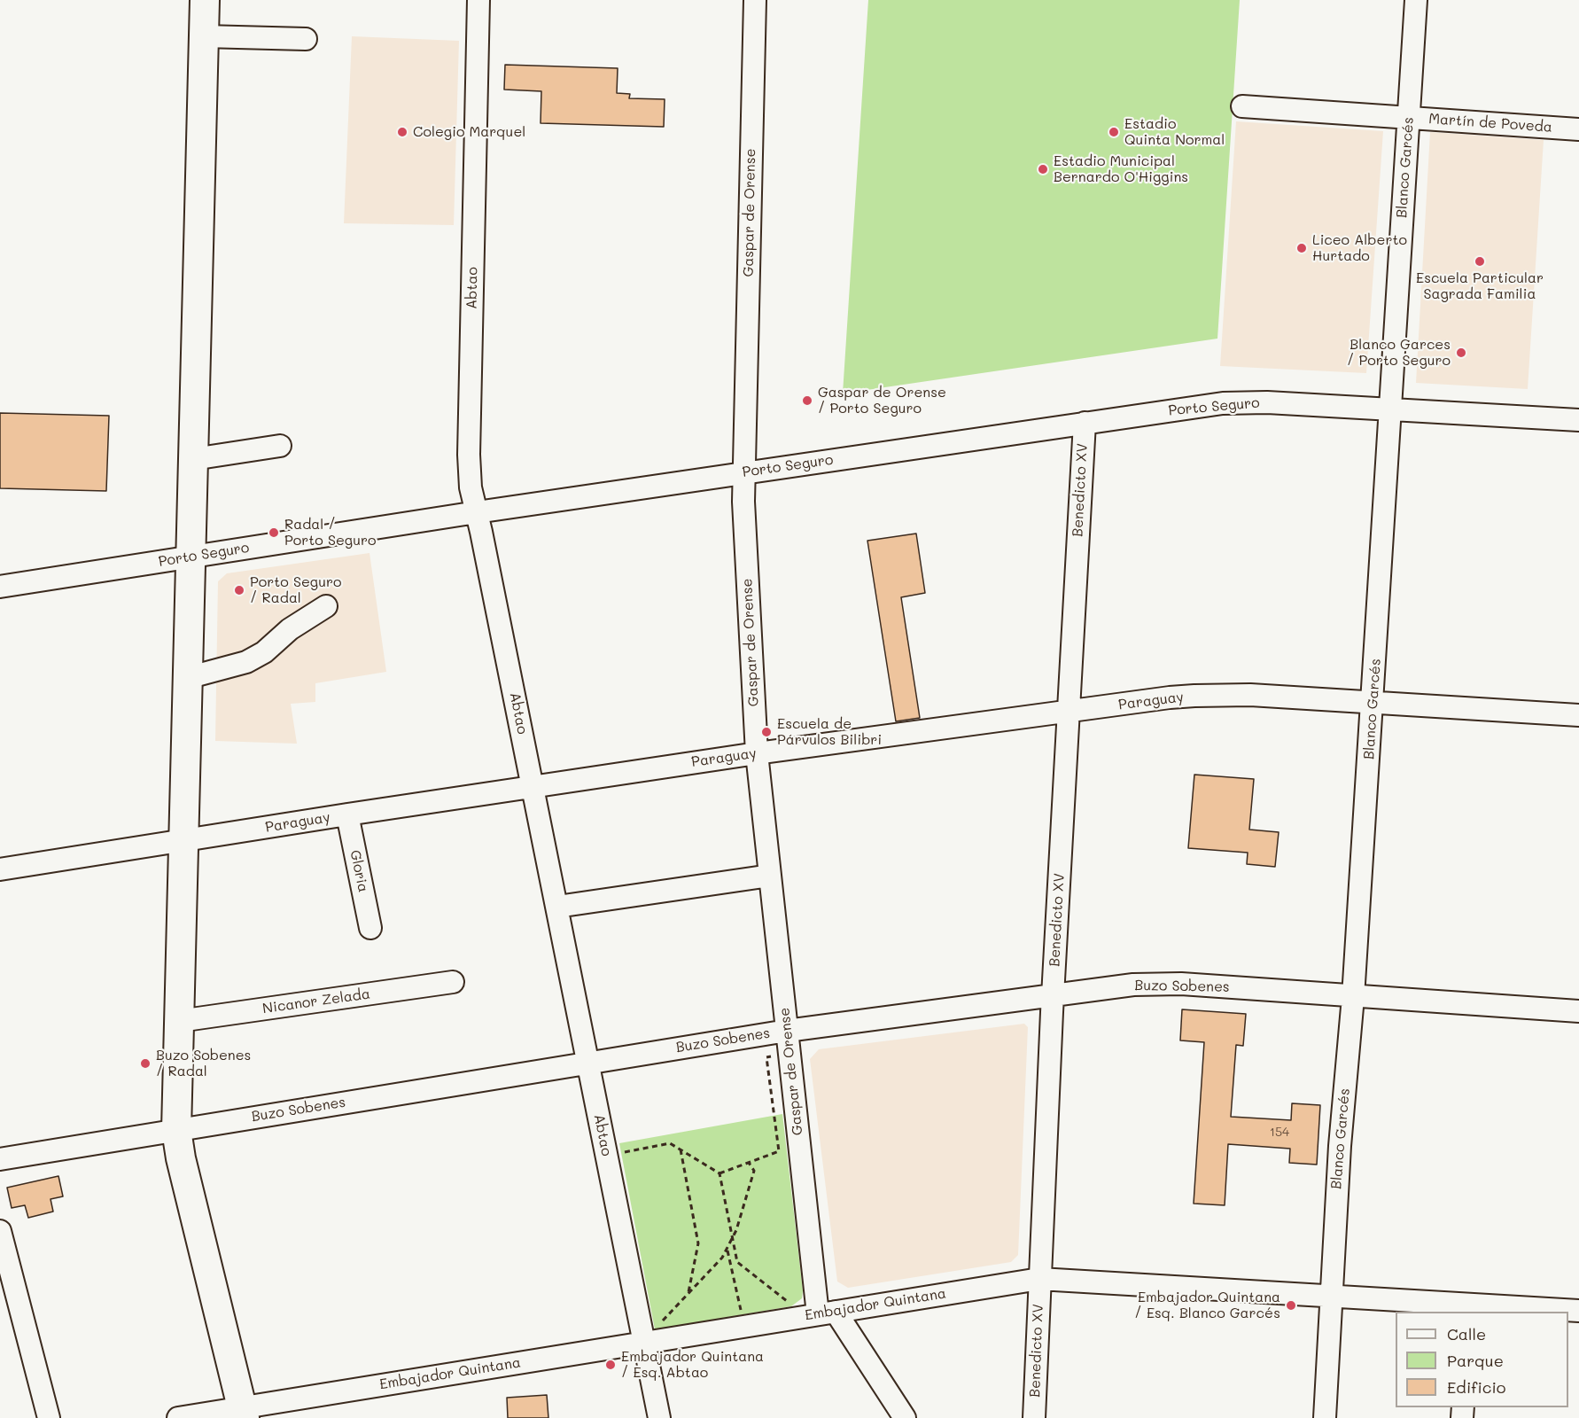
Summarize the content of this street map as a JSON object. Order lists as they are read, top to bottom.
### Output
{
  "streets": {
    "street": [
      "Martín de Poveda",
      "Blanco Garcés",
      "Gaspar de Orense",
      "Abtao",
      "Porto Seguro",
      "Benedicto XV",
      "Paraguay",
      "Gloria",
      "Buzo Sobenes",
      "Nicanor Zelada",
      "Embajador Quintana"
    ]
  },
  "crossings": [
    ["Martín de Poveda", "Blanco Garcés"],
    ["Blanco Garcés", "Porto Seguro"],
    ["Blanco Garcés", "Paraguay"],
    ["Blanco Garcés", "Buzo Sobenes"],
    ["Blanco Garcés", "Embajador Quintana"],
    ["Gaspar de Orense", "Porto Seguro"],
    ["Gaspar de Orense", "Paraguay"],
    ["Gaspar de Orense", "Buzo Sobenes"],
    ["Gaspar de Orense", "Embajador Quintana"],
    ["Abtao", "Porto Seguro"],
    ["Abtao", "Paraguay"],
    ["Abtao", "Buzo Sobenes"],
    ["Abtao", "Embajador Quintana"],
    ["Porto Seguro", "Benedicto XV"],
    ["Benedicto XV", "Paraguay"],
    ["Benedicto XV", "Buzo Sobenes"],
    ["Benedicto XV", "Embajador Quintana"],
    ["Paraguay", "Gloria"]
  ],
  "places": [
    "Colegio Marquel",
    "Estadio Quinta Normal",
    "Estadio Municipal Bernardo O'Higgins",
    "Liceo Alberto Hurtado",
    "Escuela Particular Sagrada Familia",
    "Blanco Garces / Porto Seguro",
    "Gaspar de Orense / Porto Seguro",
    "Radal / Porto Seguro",
    "Porto Seguro / Radal",
    "Escuela de Párvulos Bilibri",
    "Buzo Sobenes / Radal",
    "Embajador Quintana / Esq. Blanco Garcés",
    "Embajador Quintana / Esq. Abtao"
  ],
  "house_numbers": ["154"],
  "legend": ["Calle", "Parque", "Edificio"]
}
